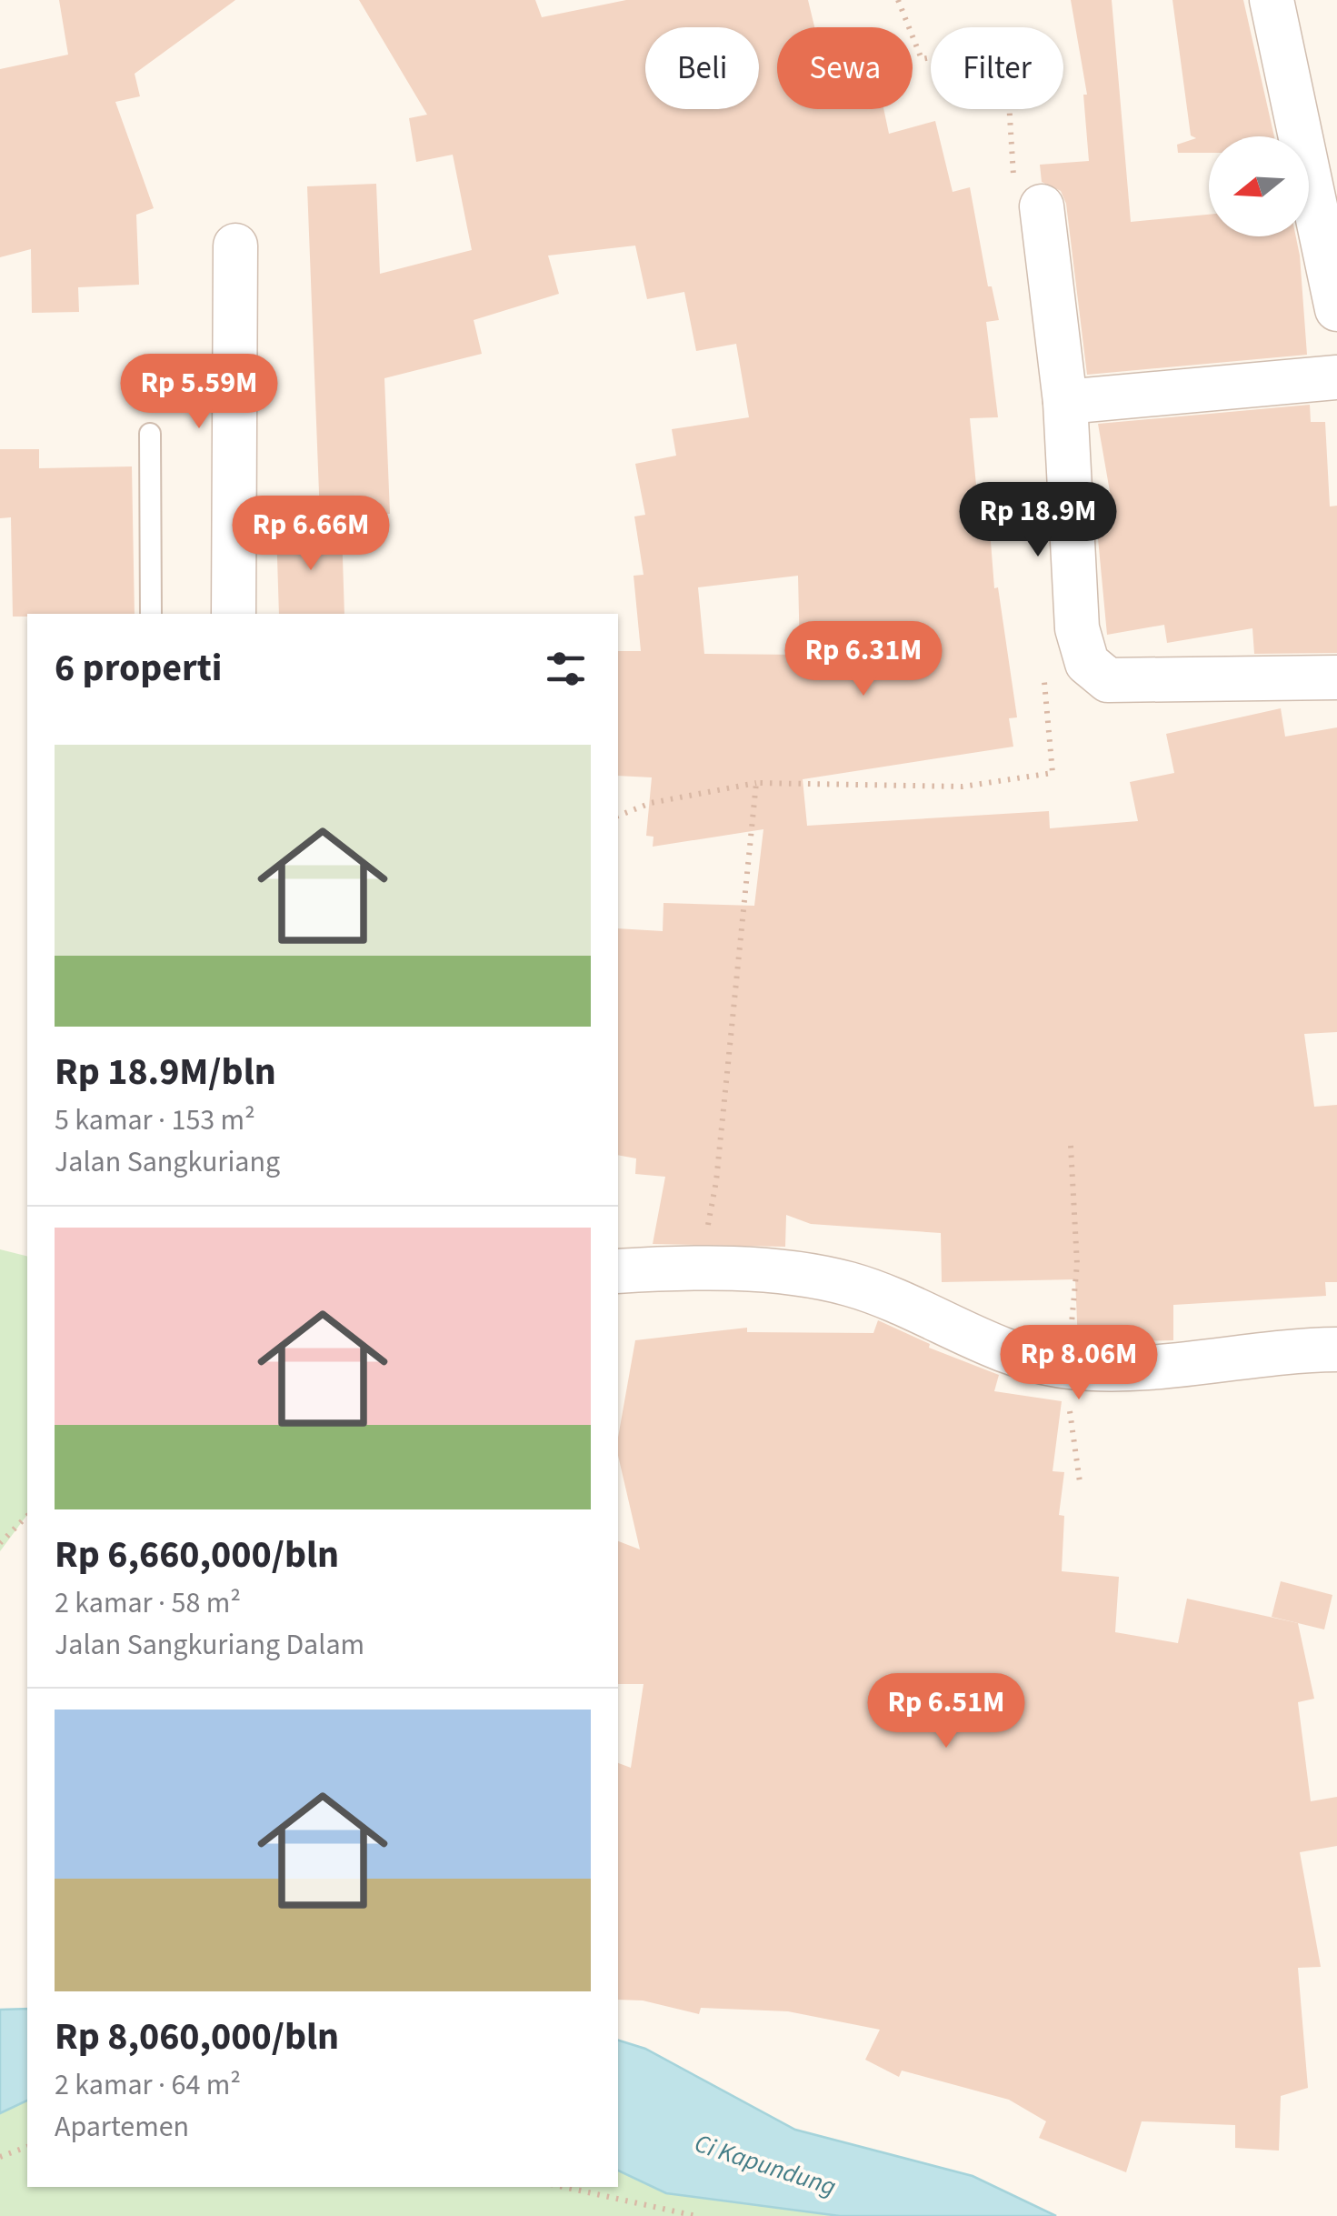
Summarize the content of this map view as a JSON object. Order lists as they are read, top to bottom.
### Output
{
  "water": ["Ci Kapundung"],
  "north": "left",
  "page": {
    "chip": ["Beli", "Sewa", "Filter"],
    "price": [
      "Rp 5.59M",
      "Rp 18.9M",
      "Rp 6.66M",
      "Rp 6.31M",
      "Rp 8.06M",
      "Rp 6.51M"
    ],
    "heading": "6 properti",
    "list": [
      {
        "name": "Rp 18.9M/bln",
        "note": "5 kamar · 153 m² · Jalan Sangkuriang"
      },
      {
        "name": "Rp 6,660,000/bln",
        "note": "2 kamar · 58 m² · Jalan Sangkuriang Dalam"
      },
      {
        "name": "Rp 8,060,000/bln",
        "note": "2 kamar · 64 m² · Apartemen"
      }
    ]
  }
}
